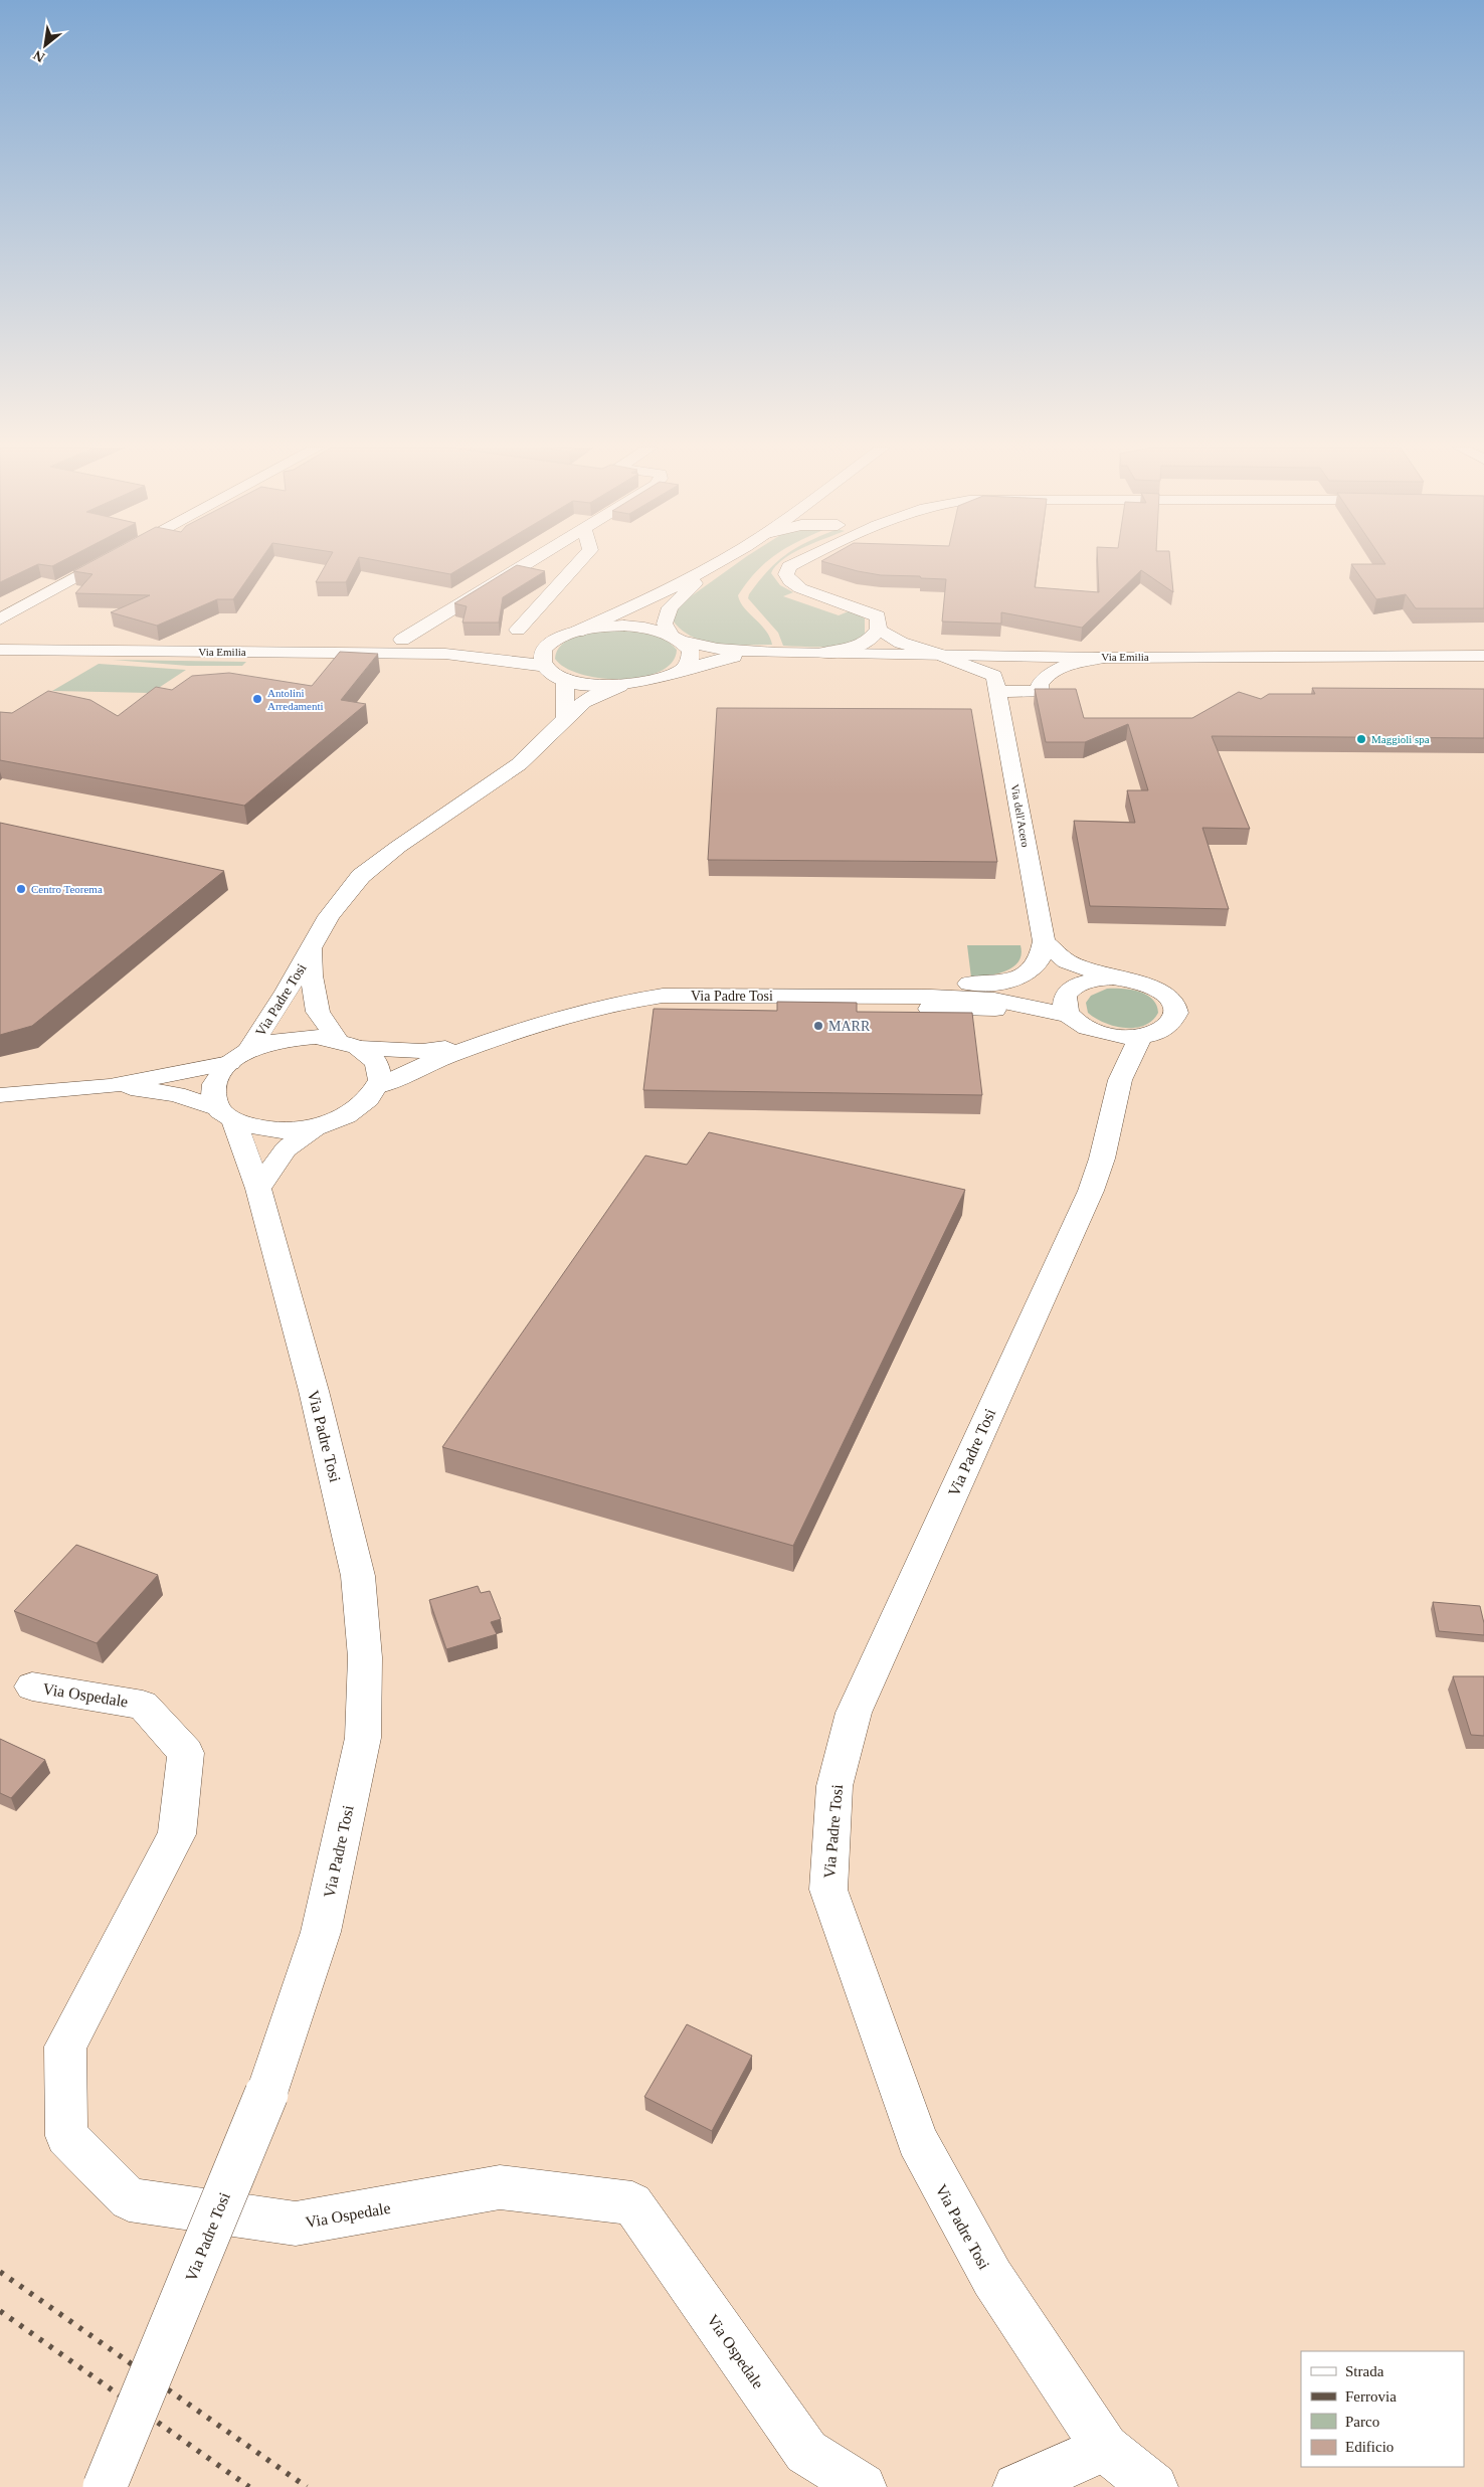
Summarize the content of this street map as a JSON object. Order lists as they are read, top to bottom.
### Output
{
  "streets": {
    "street": [
      "Via Emilia",
      "Via dell'Acero",
      "Via Padre Tosi",
      "Via Ospedale"
    ]
  },
  "crossings": [
    ["Via Emilia", "Via dell'Acero"],
    ["Via Emilia", "Via Padre Tosi"],
    ["Via dell'Acero", "Via Padre Tosi"]
  ],
  "places": [
    "Antolini Arredamenti",
    "Maggioli spa",
    "Centro Teorema",
    "MARR"
  ],
  "legend": [
    "Strada",
    "Ferrovia",
    "Parco",
    "Edificio"
  ],
  "north": "bottom left"
}
